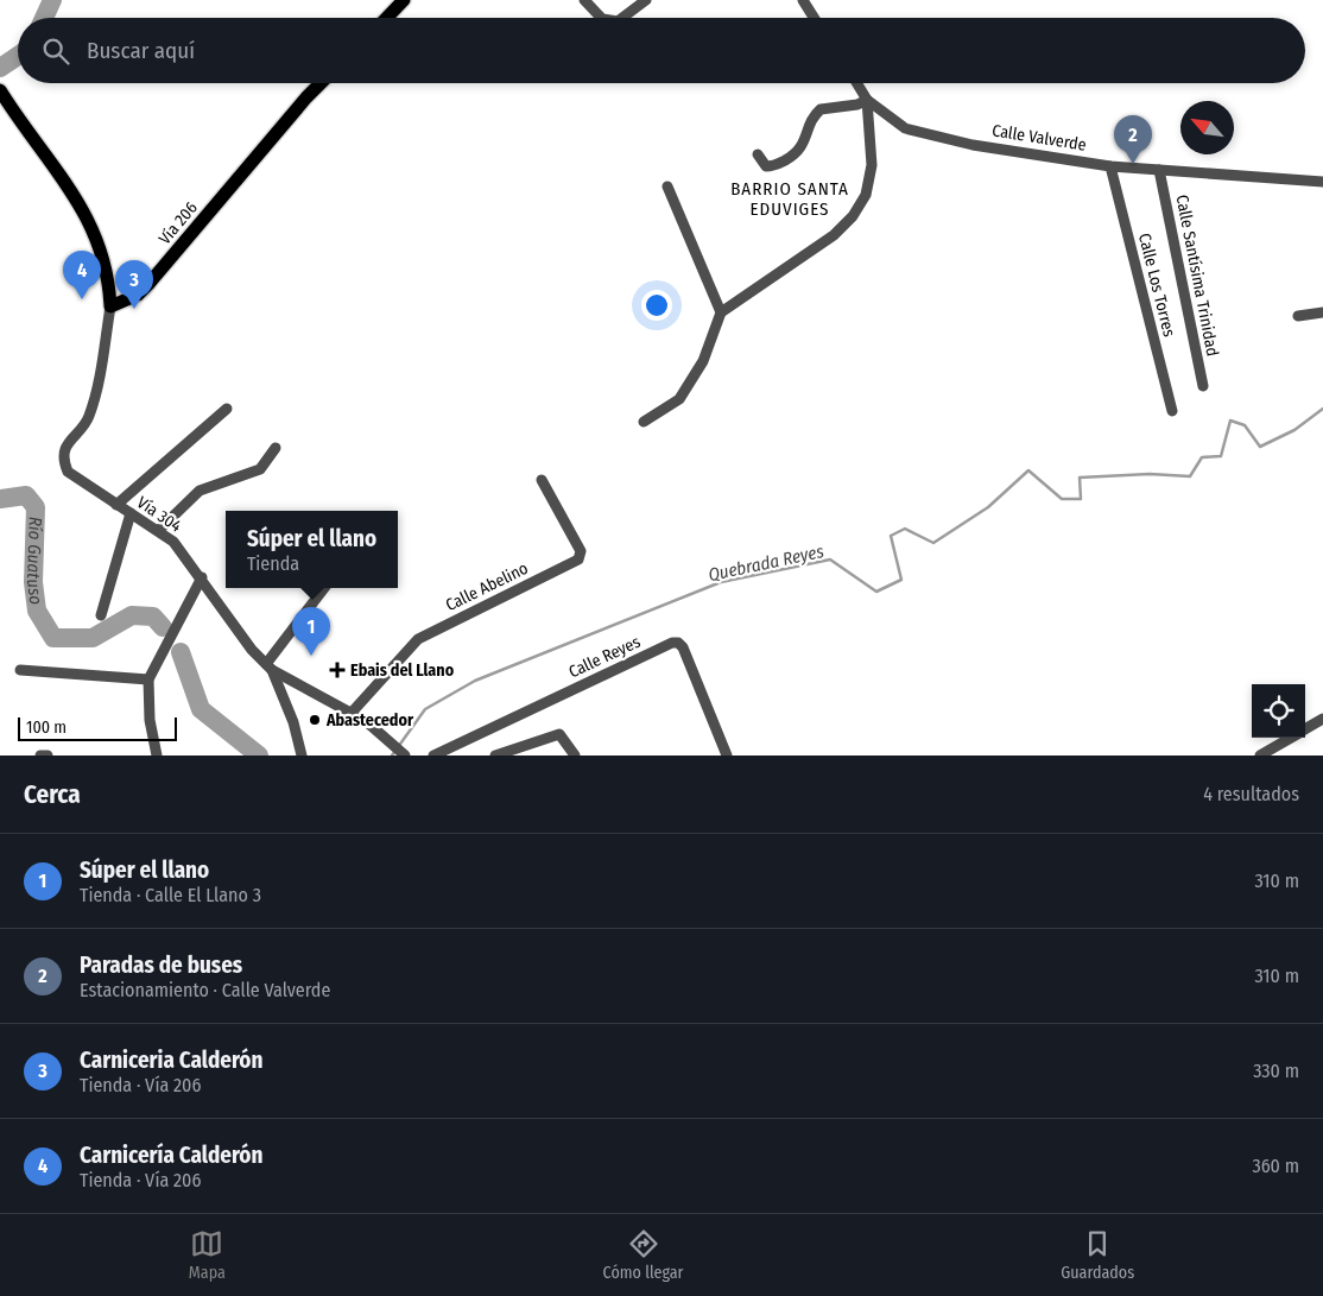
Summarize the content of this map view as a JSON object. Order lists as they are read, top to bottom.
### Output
{
  "streets": {
    "main road": ["Vía 206"],
    "street": [
      "Calle Valverde",
      "Calle Santísima Trinidad",
      "Calle Los Torres",
      "Vía 304",
      "Calle Abelino",
      "Calle Reyes"
    ]
  },
  "crossings": [
    ["Calle Valverde", "Calle Santísima Trinidad"],
    ["Calle Valverde", "Calle Los Torres"],
    ["Vía 206", "Vía 304"],
    ["Vía 304", "Calle Abelino"]
  ],
  "districts": ["BARRIO SANTA EDUVIGES"],
  "water": ["Río Guatuso", "Quebrada Reyes"],
  "places": {
    "health": ["Ebais del Llano"],
    "other": ["Abastecedor"]
  },
  "scale_bar": "100 m",
  "north": "top left",
  "page": {
    "search": "Buscar aquí",
    "pins": [
      "2",
      "4",
      "3",
      "1"
    ],
    "popup": ["Súper el llano", "Tienda"],
    "scale": "100 m",
    "heading": ["Cerca", "4 resultados"],
    "list": [
      {
        "mark": "1",
        "name": "Súper el llano",
        "note": "Tienda · Calle El Llano 3",
        "value": "310 m"
      },
      {
        "mark": "2",
        "name": "Paradas de buses",
        "note": "Estacionamiento · Calle Valverde",
        "value": "310 m"
      },
      {
        "mark": "3",
        "name": "Carniceria Calderón",
        "note": "Tienda · Vía 206",
        "value": "330 m"
      },
      {
        "mark": "4",
        "name": "Carnicería Calderón",
        "note": "Tienda · Vía 206",
        "value": "360 m"
      }
    ],
    "nav": ["Mapa", "Cómo llegar", "Guardados"]
  }
}
